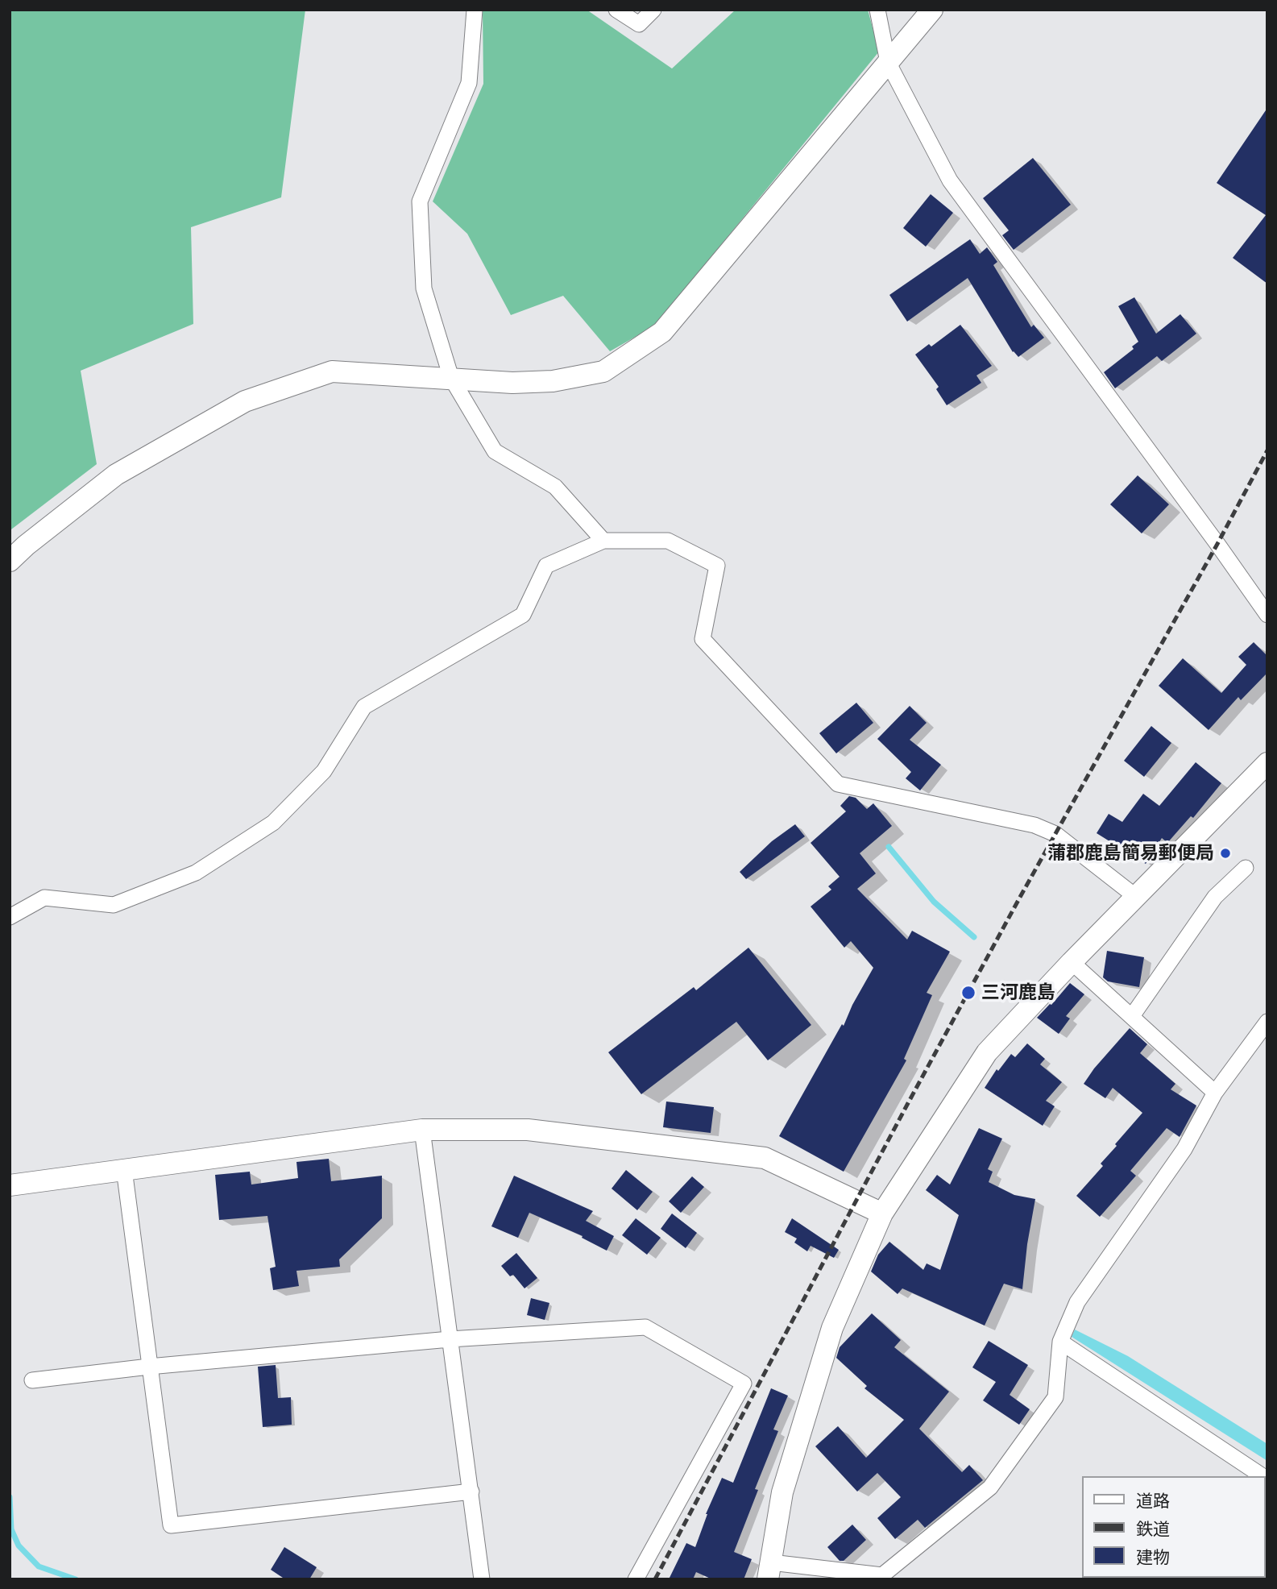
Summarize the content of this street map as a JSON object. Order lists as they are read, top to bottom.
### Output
{
  "places": ["蒲郡鹿島簡易郵便局", "三河鹿島"],
  "legend": ["道路", "鉄道", "建物"]
}
